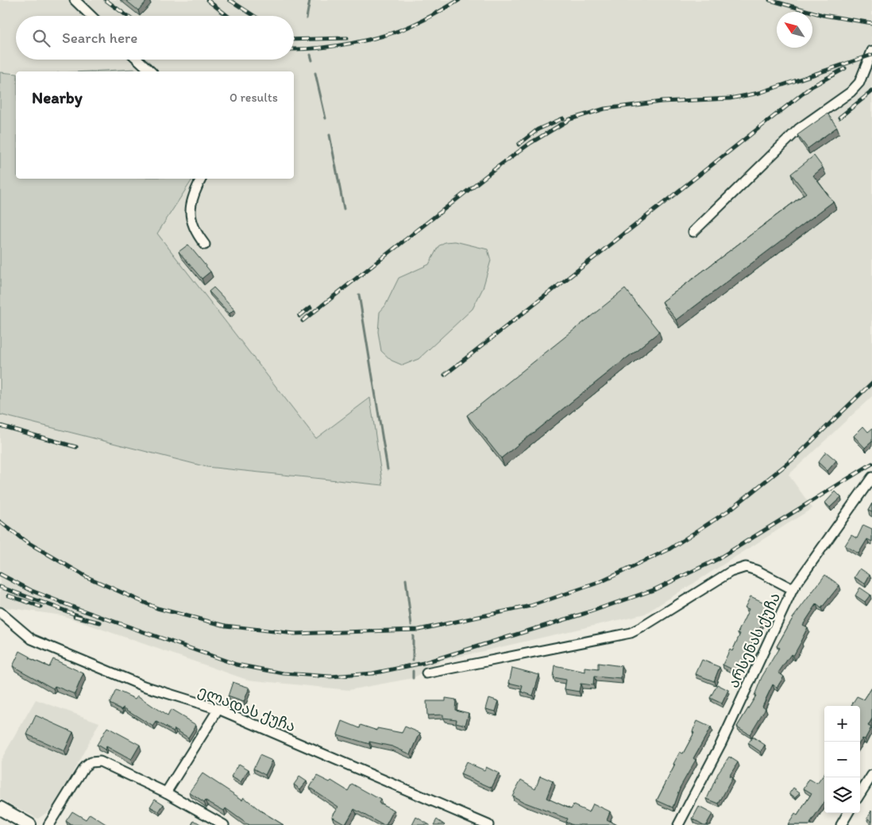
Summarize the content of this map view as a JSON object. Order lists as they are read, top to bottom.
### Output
{
  "streets": {
    "street": ["არსენას ქუჩა", "ელადას ქუჩა"]
  },
  "north": "top left",
  "page": {
    "search": "Search here",
    "heading": ["Nearby", "0 results"],
    "map_buttons": ["+", "−"]
  }
}
